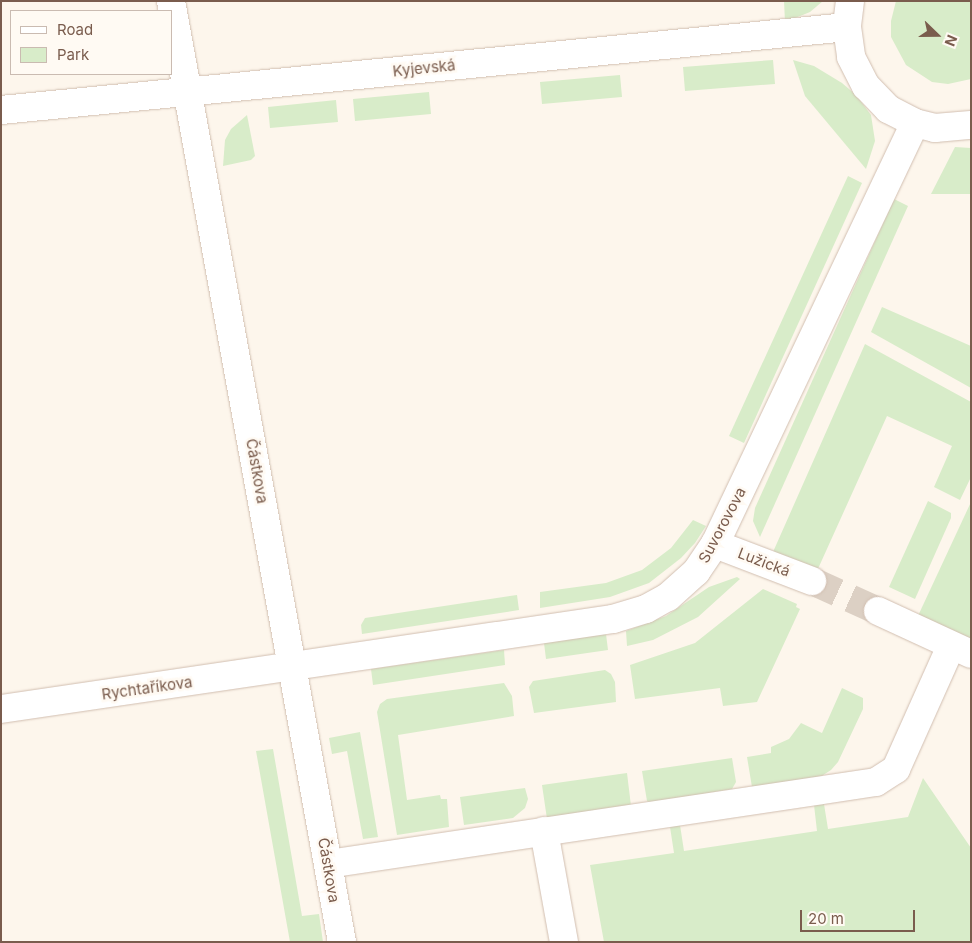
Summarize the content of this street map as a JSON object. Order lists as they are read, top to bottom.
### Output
{
  "streets": {
    "street": [
      "Kyjevská",
      "Částkova",
      "Suvorovova",
      "Lužická",
      "Rychtaříkova"
    ]
  },
  "crossings": [
    ["Kyjevská", "Částkova"],
    ["Částkova", "Suvorovova"],
    ["Částkova", "Rychtaříkova"],
    ["Suvorovova", "Lužická"],
    ["Suvorovova", "Rychtaříkova"]
  ],
  "legend": ["Road", "Park"],
  "scale_bar": "20 m",
  "north": "right"
}
